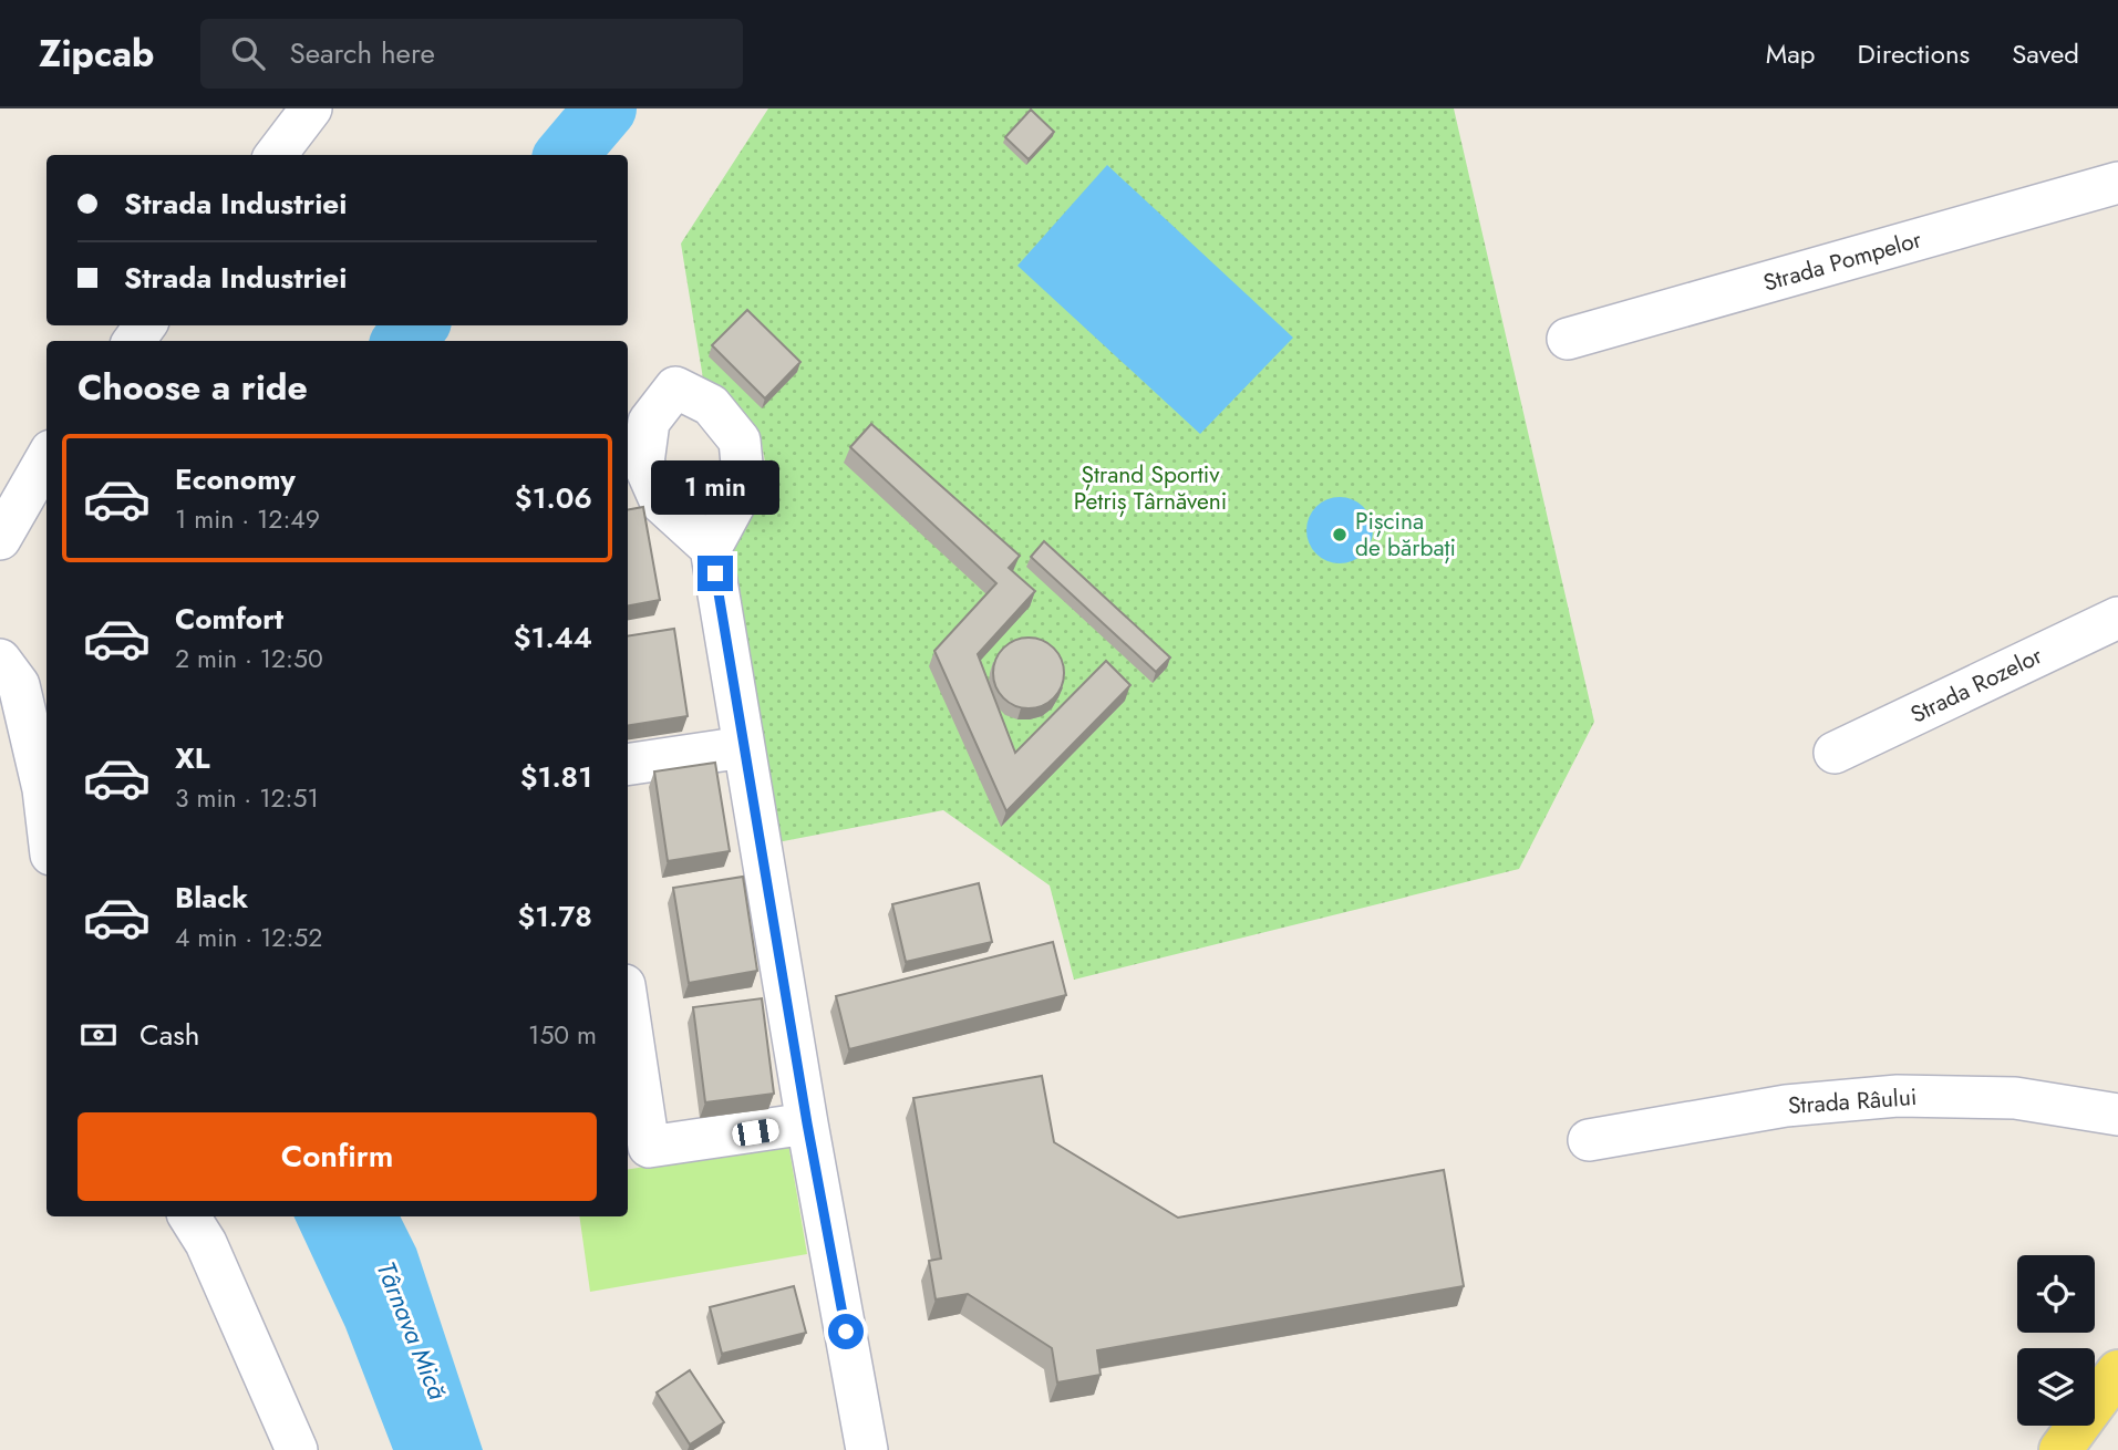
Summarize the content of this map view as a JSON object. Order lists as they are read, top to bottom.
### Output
{
  "streets": {
    "street": ["Strada Pompelor", "Strada Rozelor", "Strada Râului"]
  },
  "water": ["Târnava Mică"],
  "parks": ["Ștrand Sportiv Petriș Târnăveni"],
  "places": ["Pișcina de bărbați"],
  "page": {
    "header": "Zipcab",
    "search": "Search here",
    "nav": ["Map", "Directions", "Saved"],
    "banner": ["Strada Industriei", "Strada Industriei"],
    "heading": "Choose a ride",
    "list": [
      {
        "name": "Economy",
        "note": "1 min · 12:49",
        "value": "$1.06"
      },
      {
        "name": "Comfort",
        "note": "2 min · 12:50",
        "value": "$1.44"
      },
      {
        "name": "XL",
        "note": "3 min · 12:51",
        "value": "$1.81"
      },
      {
        "name": "Black",
        "note": "4 min · 12:52",
        "value": "$1.78"
      }
    ],
    "bubble": "1 min",
    "pay": ["Cash", "150 m"],
    "buttons": "Confirm"
  }
}
